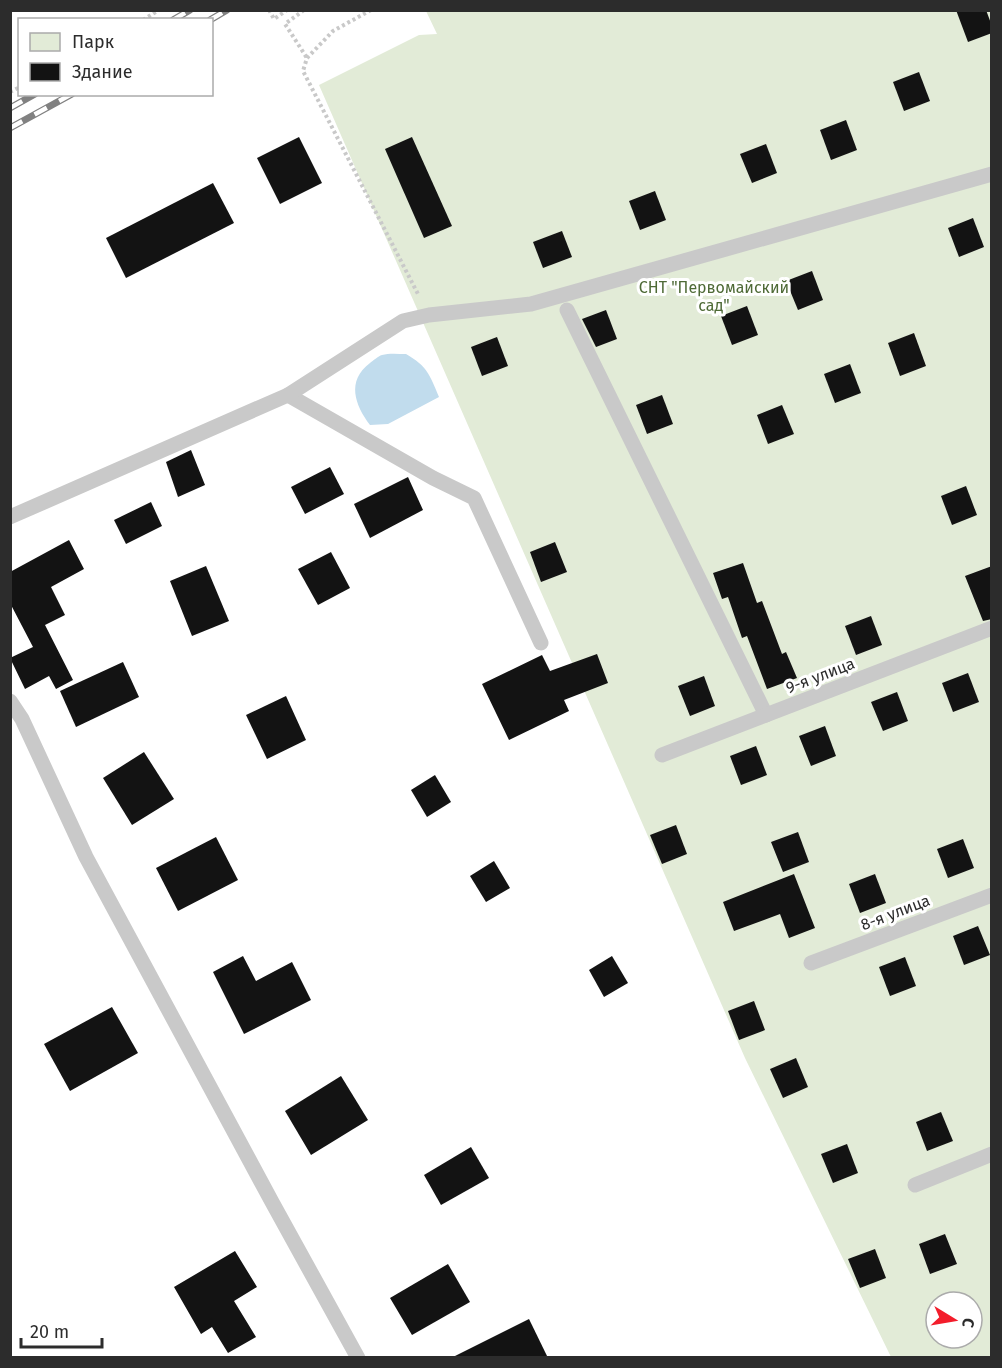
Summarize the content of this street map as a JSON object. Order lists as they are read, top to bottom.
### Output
{
  "streets": {
    "lane": ["9-я улица", "8-я улица"]
  },
  "parks": ["СНТ \"Первомайский сад\""],
  "legend": ["Парк", "Здание"],
  "scale_bar": "20 m",
  "north": "right"
}
